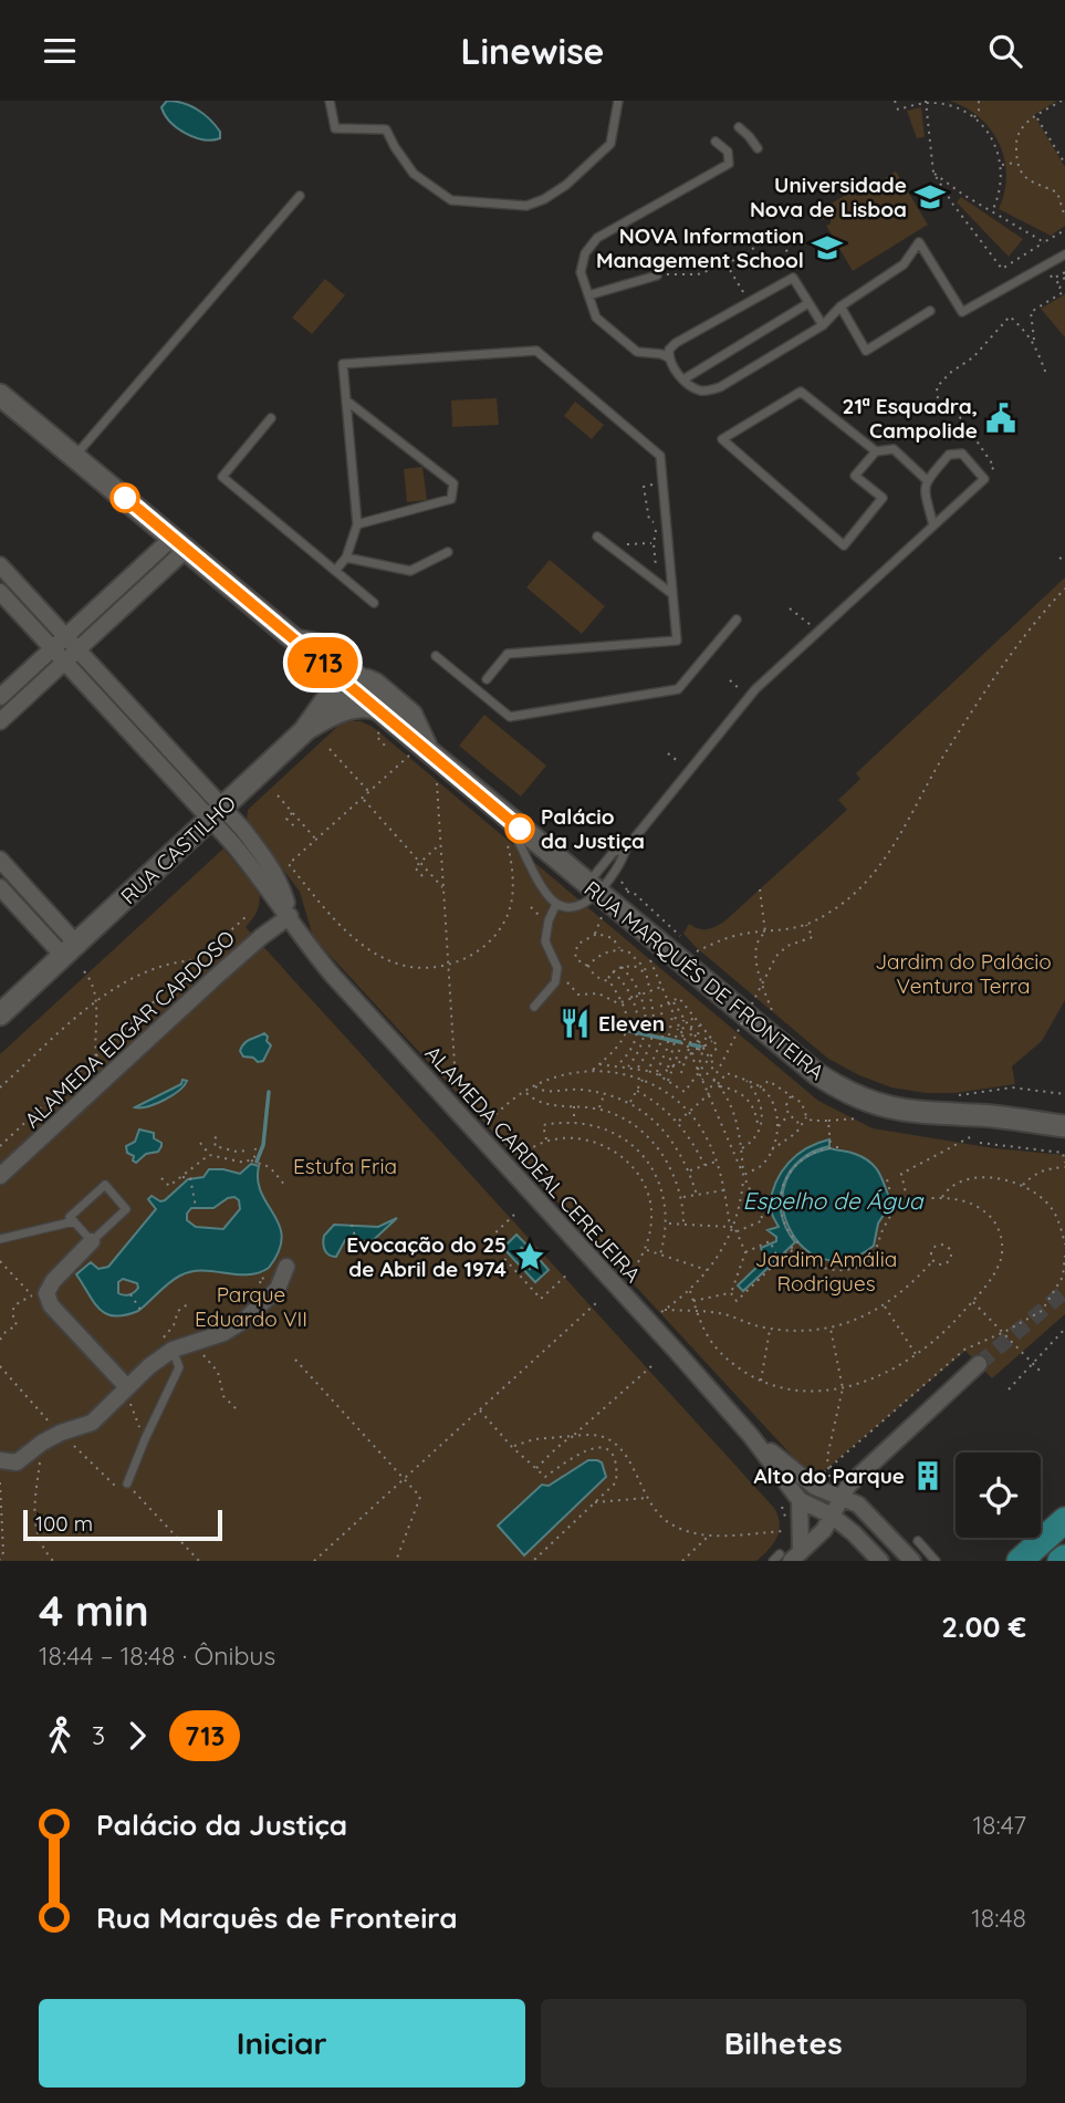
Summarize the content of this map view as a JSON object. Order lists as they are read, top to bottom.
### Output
{
  "streets": {
    "main road": ["RUA CASTILHO", "RUA MARQUÊS DE FRONTEIRA"],
    "street": ["ALAMEDA EDGAR CARDOSO", "ALAMEDA CARDEAL CEREJEIRA"]
  },
  "crossings": [
    ["RUA CASTILHO", "RUA MARQUÊS DE FRONTEIRA"],
    ["RUA CASTILHO", "ALAMEDA CARDEAL CEREJEIRA"],
    ["ALAMEDA EDGAR CARDOSO", "ALAMEDA CARDEAL CEREJEIRA"]
  ],
  "water": ["Espelho de Água"],
  "parks": [
    "Jardim do Palácio Ventura Terra",
    "Estufa Fria",
    "Jardim Amália Rodrigues",
    "Parque Eduardo VII"
  ],
  "places": {
    "school or university": ["Universidade Nova de Lisboa", "NOVA Information Management School"],
    "public building": ["21ª Esquadra, Campolide"],
    "other": ["Palácio da Justiça"],
    "restaurant": ["Eleven"],
    "place": ["Evocação do 25 de Abril de 1974"],
    "building": ["Alto do Parque"]
  },
  "lines": ["bus line 713"],
  "scale_bar": "100 m",
  "page": {
    "header": "Linewise",
    "on_map": "713",
    "scale": "100 m",
    "heading": ["4 min", "18:44 – 18:48 · Ônibus", "2.00 €"],
    "legs": ["3", "713"],
    "list": [
      {
        "name": "Palácio da Justiça",
        "value": "18:47"
      },
      {
        "name": "Rua Marquês de Fronteira",
        "value": "18:48"
      }
    ],
    "buttons": ["Iniciar", "Bilhetes"]
  }
}
